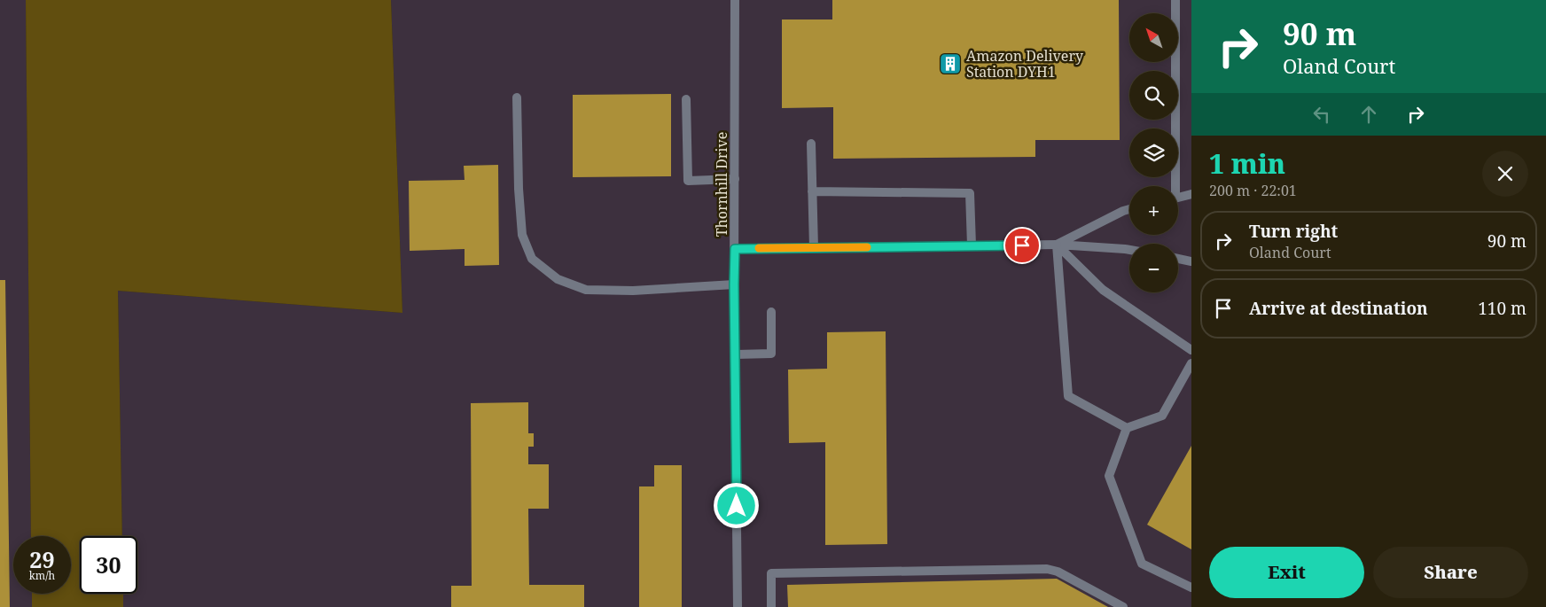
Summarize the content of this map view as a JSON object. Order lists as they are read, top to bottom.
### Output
{
  "streets": {
    "street": ["Thornhill Drive"]
  },
  "places": {
    "building": ["Amazon Delivery Station DYH1"]
  },
  "north": "top left",
  "page": {
    "turn": ["90 m", "Oland Court"],
    "map_buttons": ["+", "−"],
    "heading": ["1 min", "200 m · 22:01"],
    "list": [
      {
        "name": "Turn right",
        "note": "Oland Court",
        "value": "90 m"
      },
      {
        "name": "Arrive at destination",
        "value": "110 m"
      }
    ],
    "speed": "29 km/h",
    "limit": "30",
    "buttons": ["Exit", "Share"]
  }
}
